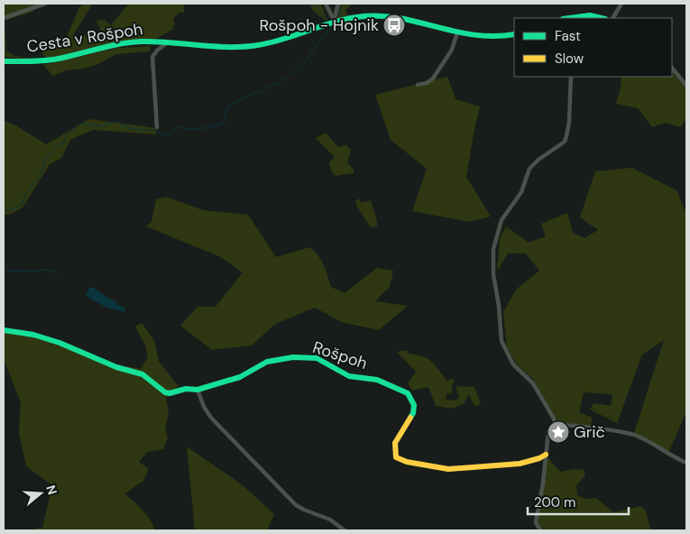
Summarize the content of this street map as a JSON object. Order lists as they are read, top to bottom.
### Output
{
  "streets": {
    "street": ["Cesta v Rošpoh", "Rošpoh"]
  },
  "places": {
    "bus stop": ["Rošpoh - Hojnik"],
    "place": ["Grič"]
  },
  "legend": ["Fast", "Slow"],
  "scale_bar": "200 m",
  "north": "right"
}
